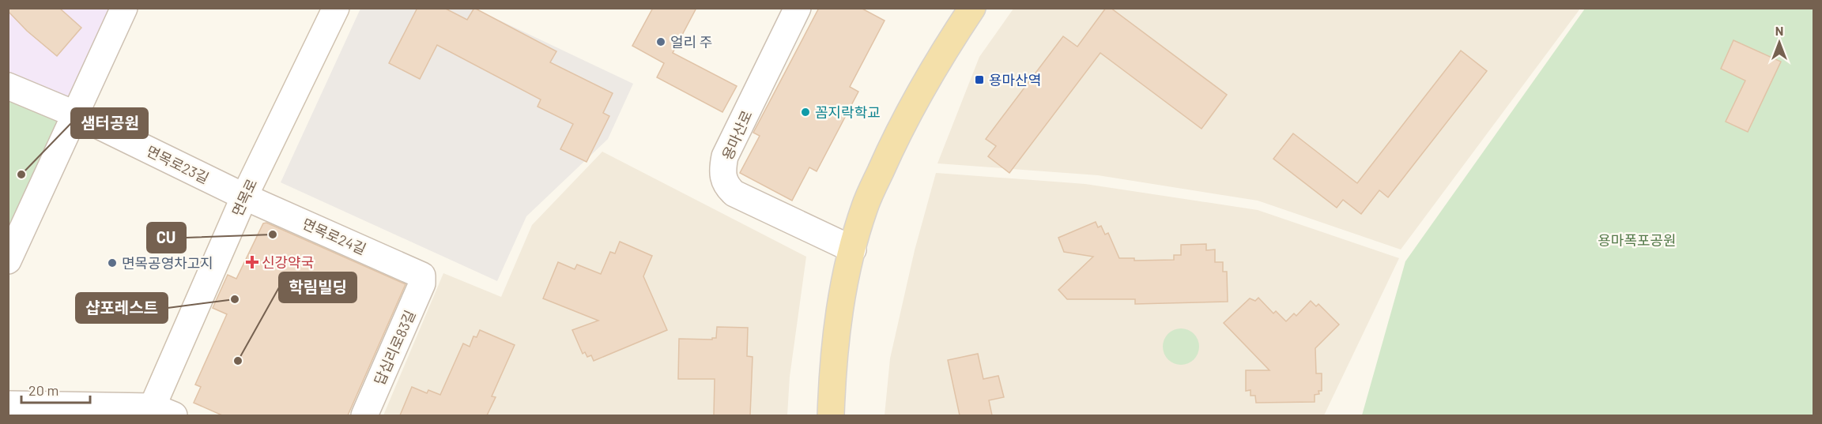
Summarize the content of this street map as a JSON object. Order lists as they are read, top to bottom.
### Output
{
  "streets": {
    "street": [
      "용마산로",
      "면목로23길",
      "면목로",
      "면목로24길",
      "답십리로83길"
    ]
  },
  "crossings": [
    ["면목로23길", "면목로"],
    ["면목로23길", "면목로24길"],
    ["면목로", "면목로24길"],
    ["면목로24길", "답십리로83길"]
  ],
  "parks": ["용마폭포공원"],
  "places": {
    "other": [
      "얼리 주",
      "꼼지락학교",
      "샘터공원",
      "CU",
      "면목공영차고지",
      "샵포레스트",
      "학림빌딩"
    ],
    "transit": ["용마산역"],
    "health": ["신강약국"]
  },
  "scale_bar": "20 m",
  "north": "top"
}
